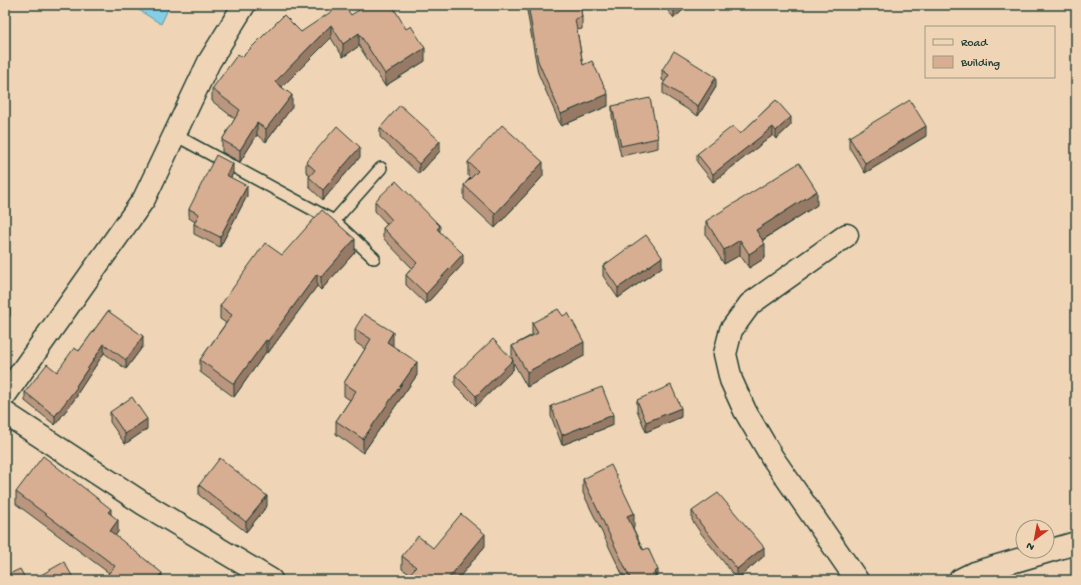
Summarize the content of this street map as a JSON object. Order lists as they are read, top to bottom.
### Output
{
  "legend": ["Road", "Building"],
  "north": "bottom left"
}
